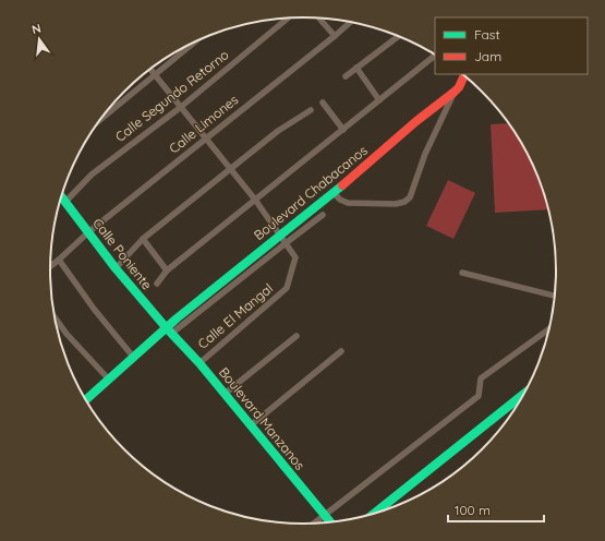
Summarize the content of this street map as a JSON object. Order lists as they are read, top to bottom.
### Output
{
  "streets": {
    "street": [
      "Calle Segundo Retorno",
      "Calle Limones",
      "Boulevard Chabacanos",
      "Calle Poniente",
      "Calle El Mangal",
      "Boulevard Manzanos"
    ]
  },
  "crossings": [
    ["Calle Segundo Retorno", "Calle Poniente"],
    ["Calle Limones", "Calle Poniente"],
    ["Boulevard Chabacanos", "Calle Poniente"],
    ["Boulevard Chabacanos", "Calle El Mangal"],
    ["Boulevard Chabacanos", "Boulevard Manzanos"],
    ["Calle Poniente", "Boulevard Manzanos"],
    ["Calle El Mangal", "Boulevard Manzanos"]
  ],
  "legend": ["Fast", "Jam"],
  "scale_bar": "100 m",
  "north": "top"
}
